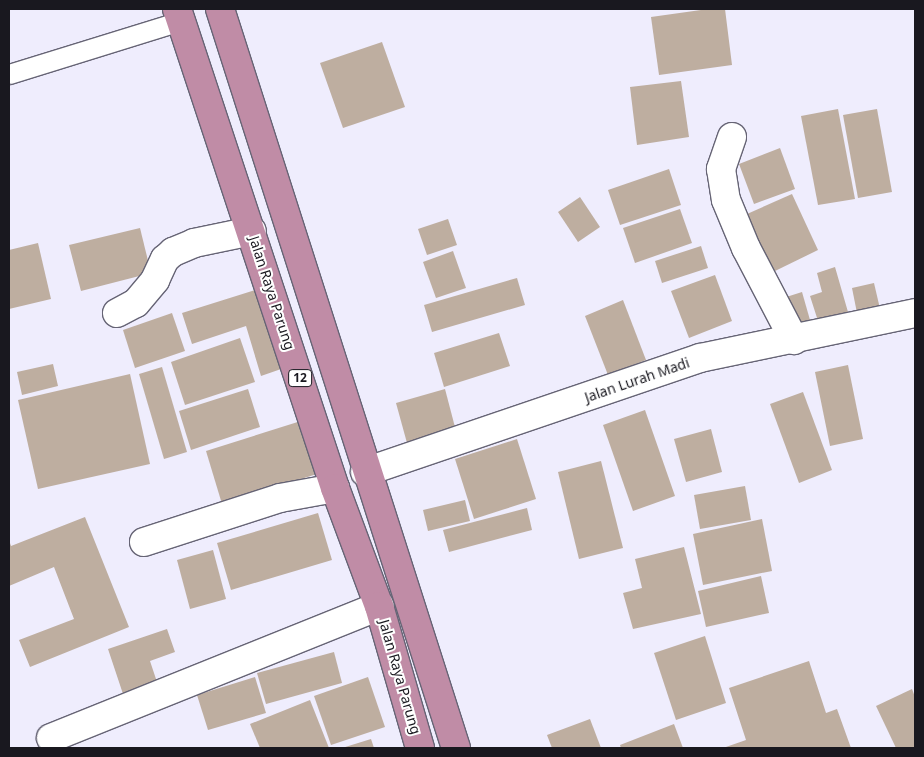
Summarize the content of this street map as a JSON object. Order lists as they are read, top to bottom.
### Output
{
  "streets": {
    "highway": ["Jalan Raya Parung", "12"],
    "street": ["Jalan Lurah Madi"]
  },
  "crossings": [
    ["Jalan Raya Parung", "Jalan Lurah Madi"]
  ]
}
